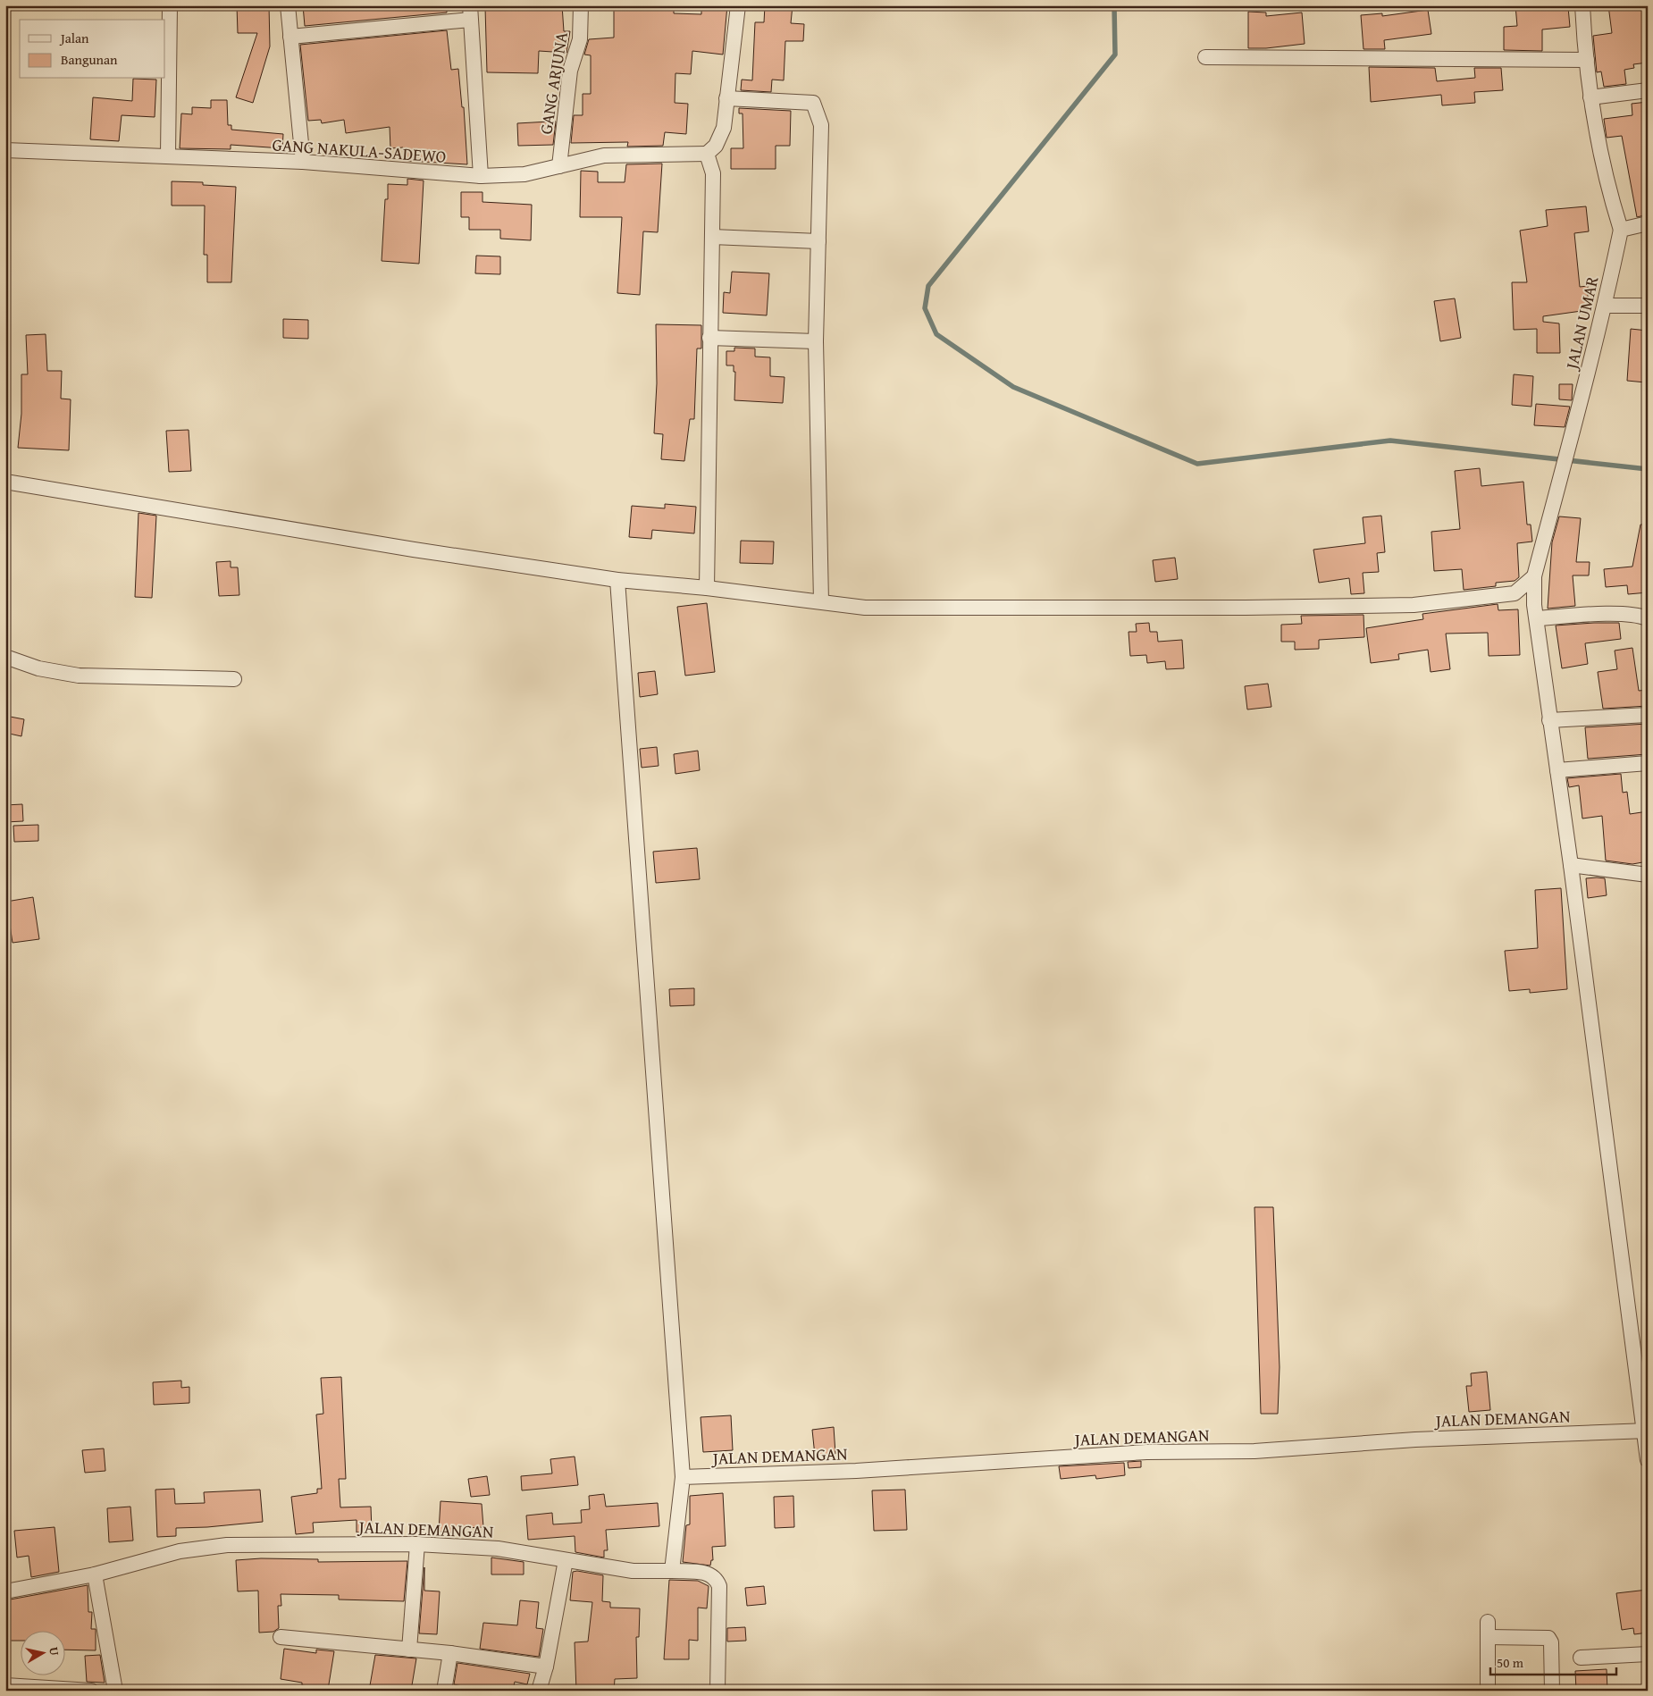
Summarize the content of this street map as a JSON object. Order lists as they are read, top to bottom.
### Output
{
  "streets": {
    "street": [
      "GANG ARJUNA",
      "GANG NAKULA-SADEWO",
      "JALAN UMAR",
      "JALAN DEMANGAN"
    ]
  },
  "crossings": [
    ["GANG ARJUNA", "GANG NAKULA-SADEWO"],
    ["JALAN UMAR", "JALAN DEMANGAN"]
  ],
  "legend": ["Jalan", "Bangunan"],
  "scale_bar": "50 m",
  "north": "right"
}
